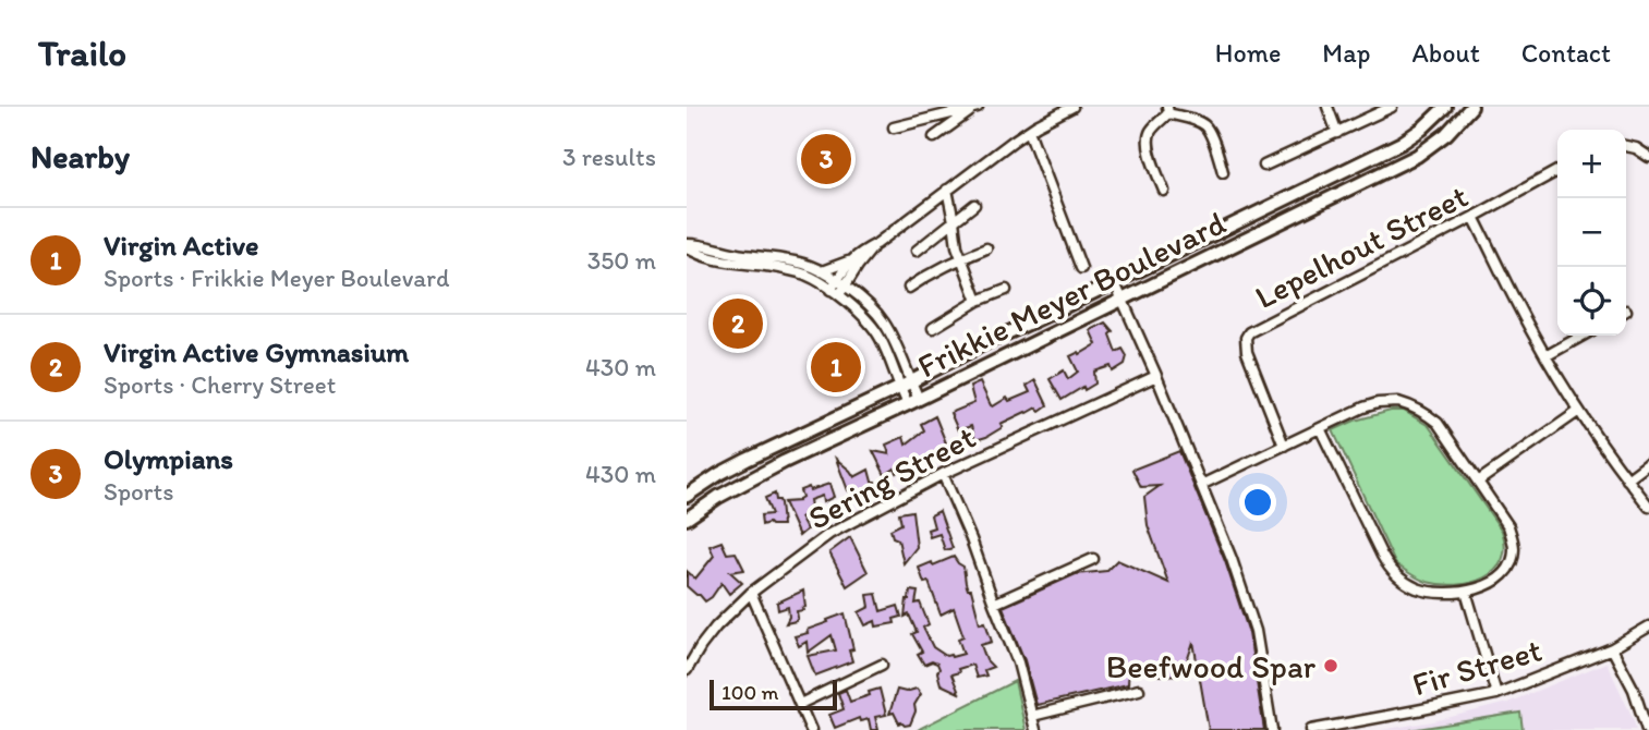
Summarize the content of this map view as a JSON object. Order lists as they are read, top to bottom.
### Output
{
  "streets": {
    "street": [
      "Lepelhout Street",
      "Frikkie Meyer Boulevard",
      "Sering Street",
      "Fir Street"
    ]
  },
  "places": ["Beefwood Spar"],
  "scale_bar": "100 m",
  "page": {
    "header": "Trailo",
    "nav": [
      "Home",
      "Map",
      "About",
      "Contact"
    ],
    "heading": ["Nearby", "3 results"],
    "map_buttons": ["+", "−"],
    "pins": ["3", "2", "1"],
    "list": [
      {
        "mark": "1",
        "name": "Virgin Active",
        "note": "Sports · Frikkie Meyer Boulevard",
        "value": "350 m"
      },
      {
        "mark": "2",
        "name": "Virgin Active Gymnasium",
        "note": "Sports · Cherry Street",
        "value": "430 m"
      },
      {
        "mark": "3",
        "name": "Olympians",
        "note": "Sports",
        "value": "430 m"
      }
    ],
    "scale": "100 m"
  }
}
